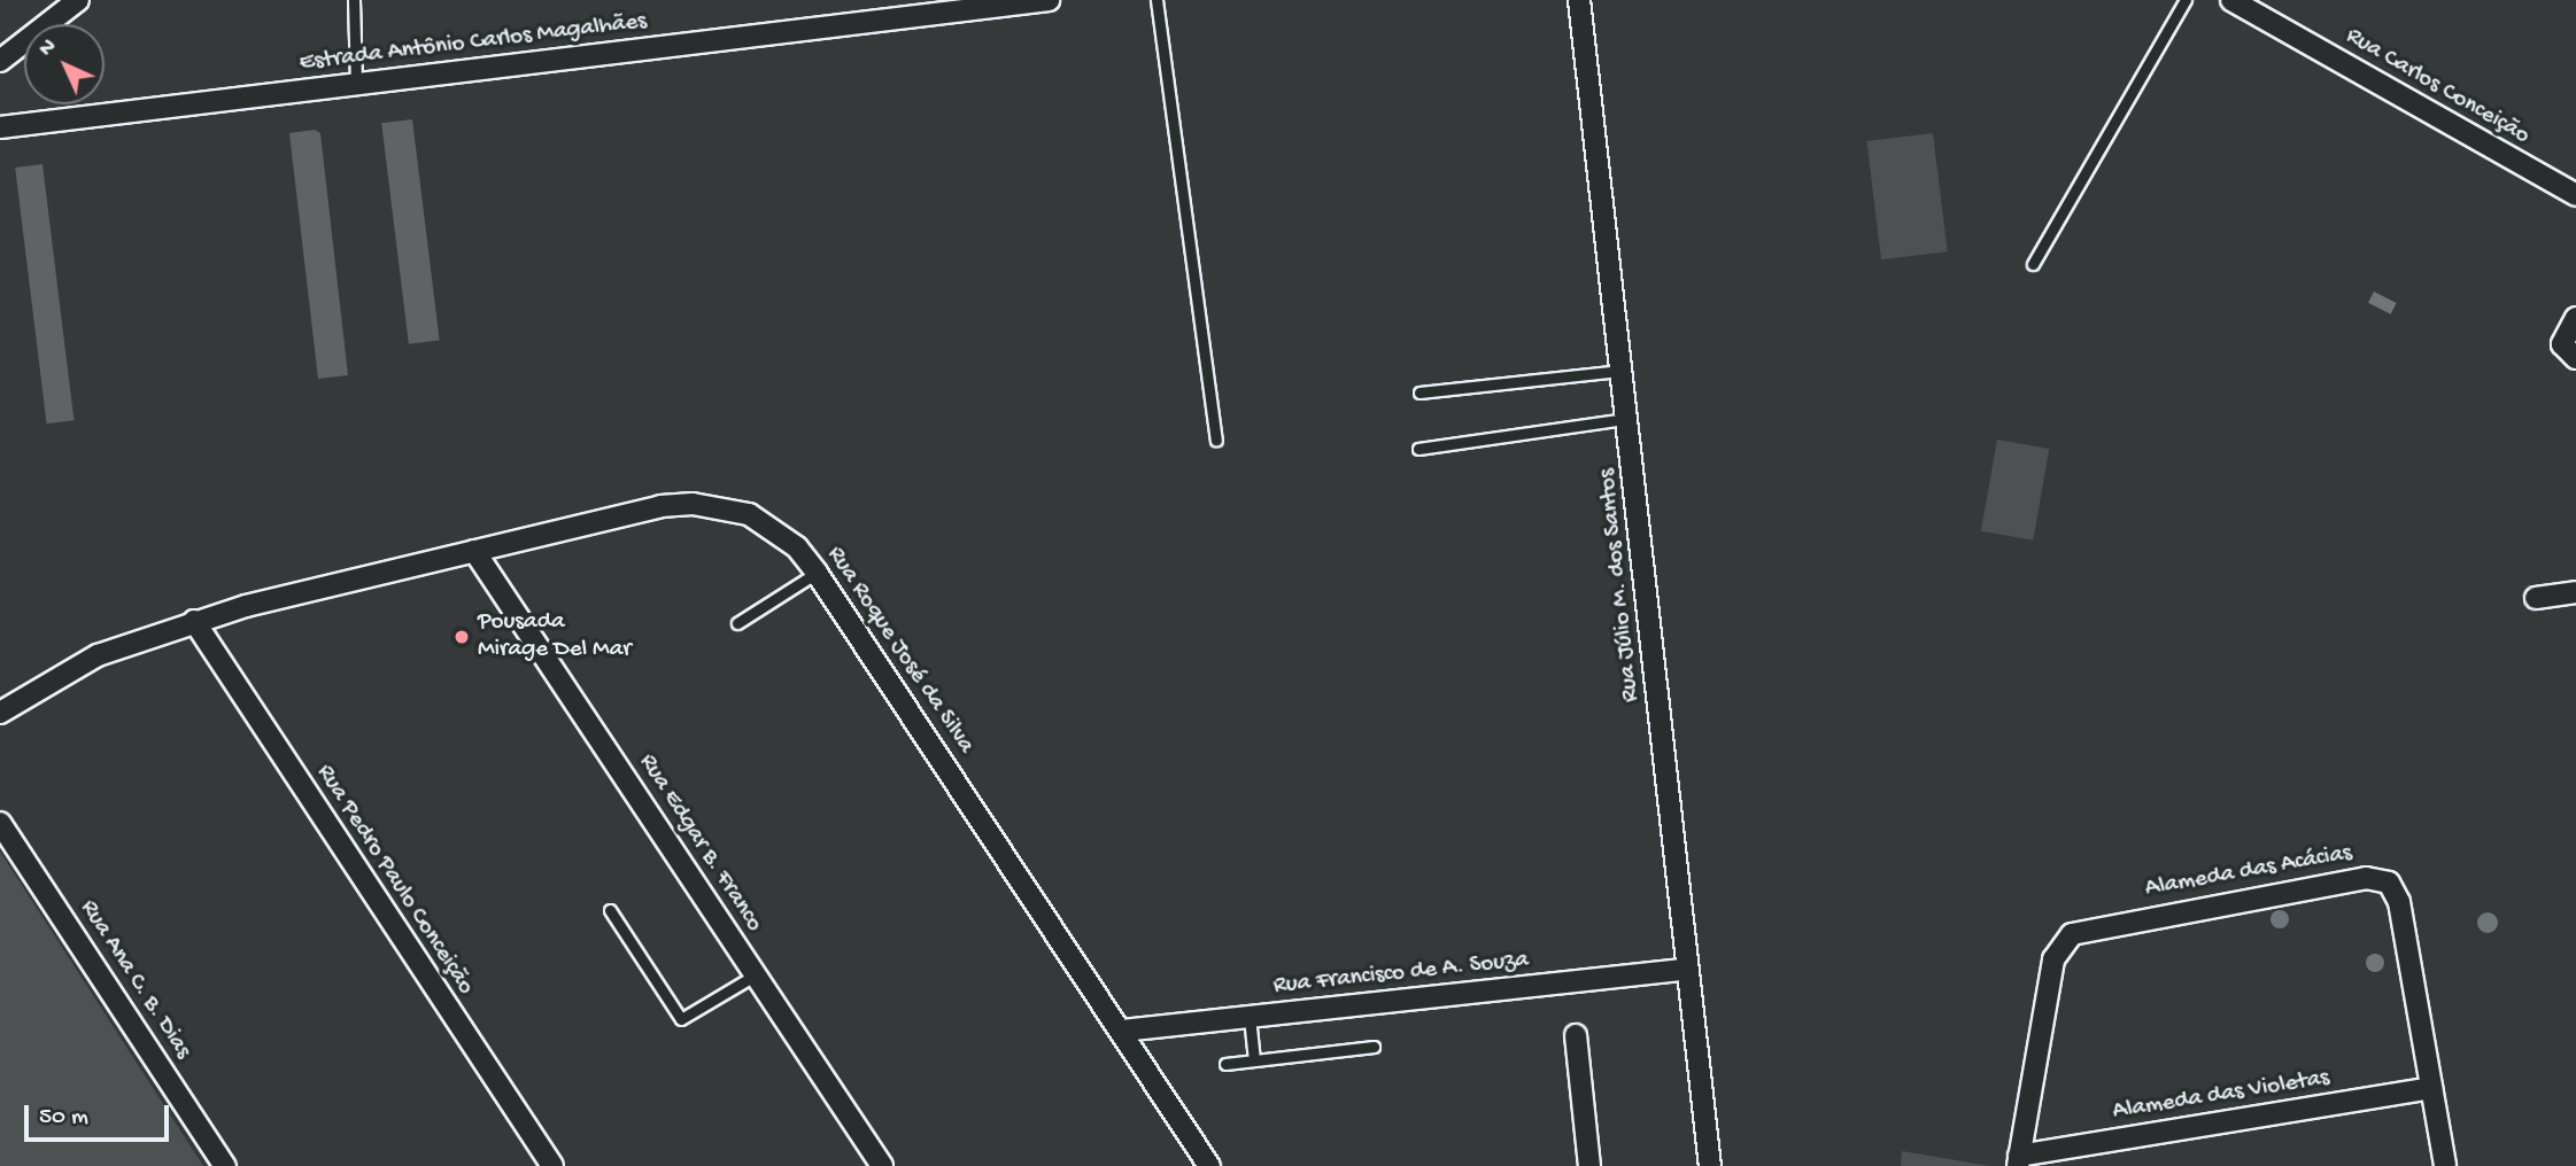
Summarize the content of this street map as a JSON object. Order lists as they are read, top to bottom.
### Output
{
  "streets": {
    "street": [
      "Estrada Antônio Carlos Magalhães",
      "Rua Carlos Conceição",
      "Rua Júlio M. dos Santos",
      "Rua Roque José da Silva",
      "Rua Edgar B. Franco",
      "Alameda das Acácias",
      "Rua Pedro Paulo Conceição",
      "Rua Francisco de A. Souza",
      "Rua Ana C. B. Dias",
      "Alameda das Violetas"
    ]
  },
  "crossings": [
    ["Rua Júlio M. dos Santos", "Rua Francisco de A. Souza"],
    ["Rua Roque José da Silva", "Rua Edgar B. Franco"],
    ["Rua Roque José da Silva", "Rua Pedro Paulo Conceição"],
    ["Rua Roque José da Silva", "Rua Francisco de A. Souza"],
    ["Alameda das Acácias", "Alameda das Violetas"]
  ],
  "places": ["Pousada Mirage Del Mar"],
  "scale_bar": "50 m",
  "north": "top left"
}
